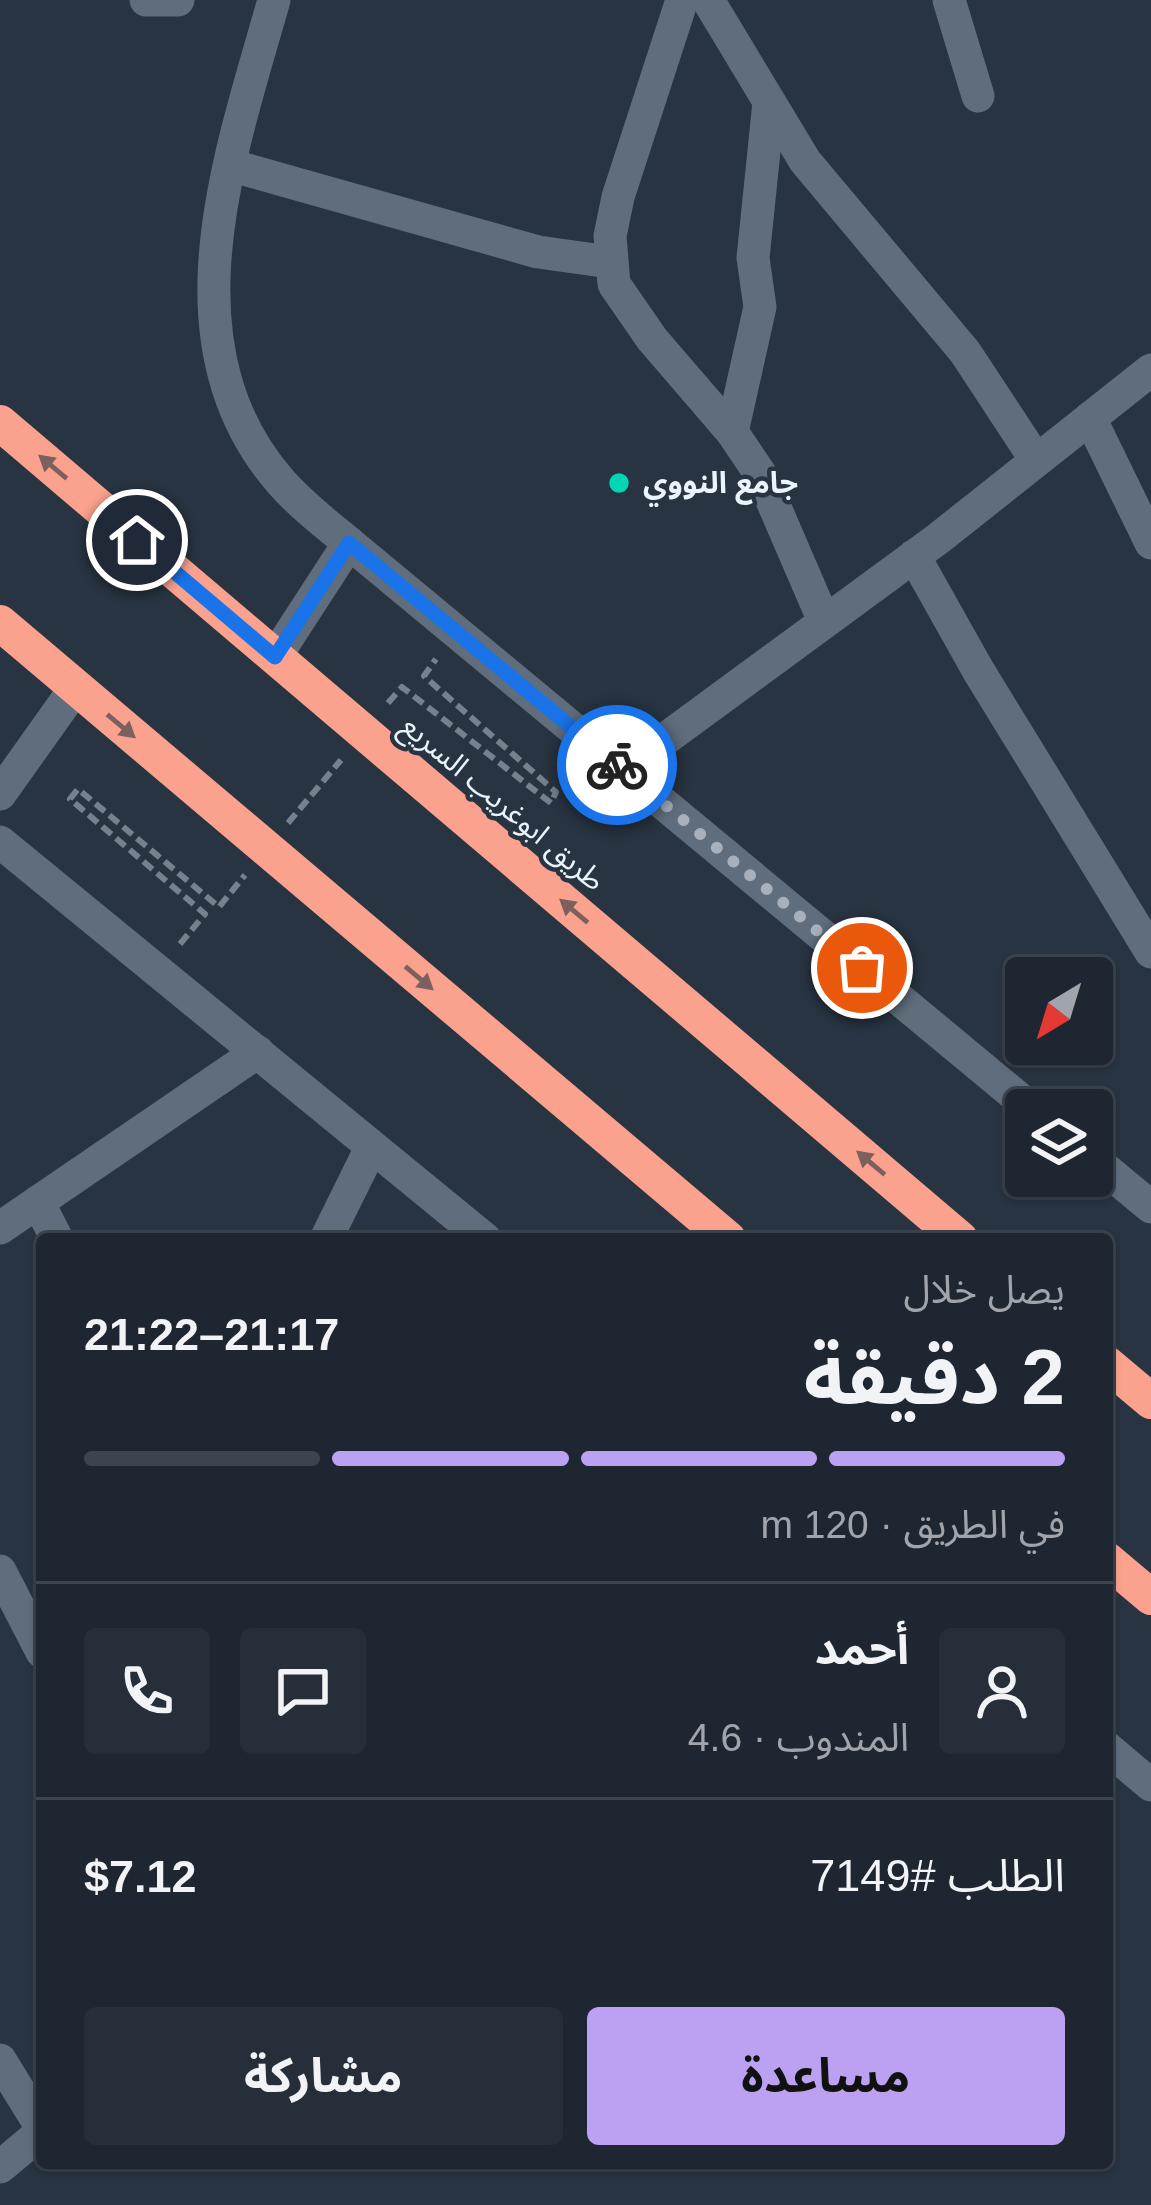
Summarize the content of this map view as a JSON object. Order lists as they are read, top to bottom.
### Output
{
  "streets": {
    "highway": ["طريق ابوغريب السريع"]
  },
  "places": ["جامع النووي"],
  "north": "bottom left",
  "page": {
    "heading": ["2 دقيقة", "يصل خلال", "21:17–21:22"],
    "panel": [
      "أحمد",
      "المندوب · 4.6",
      "الطلب #7149",
      "$7.12"
    ],
    "bar": "في الطريق · 120 m",
    "buttons": ["مساعدة", "مشاركة"]
  }
}
